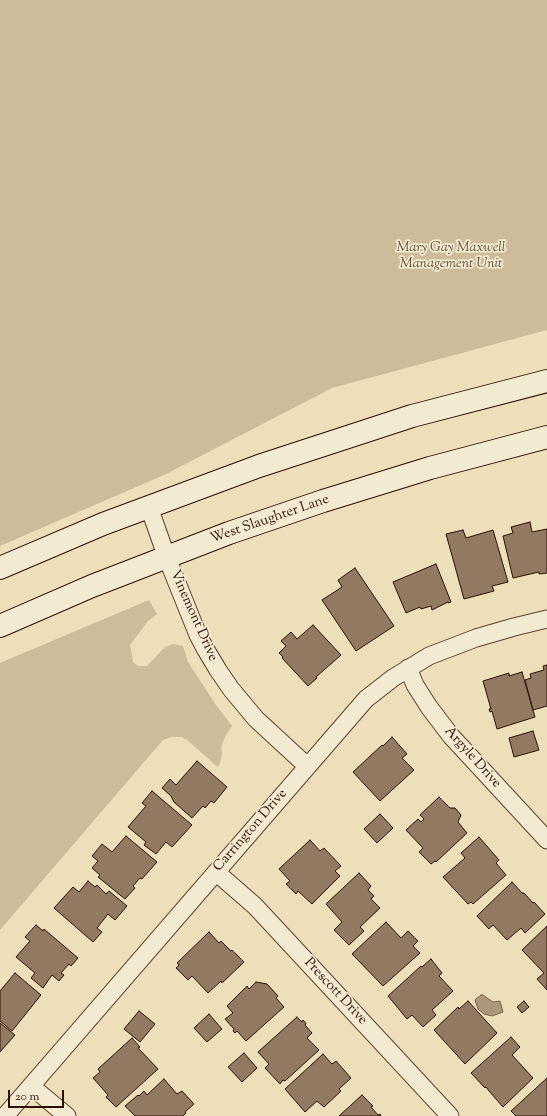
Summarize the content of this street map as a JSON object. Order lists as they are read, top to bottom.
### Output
{
  "streets": {
    "main road": ["West Slaughter Lane"],
    "street": [
      "Vinemont Drive",
      "Argyle Drive",
      "Carrington Drive",
      "Prescott Drive"
    ]
  },
  "crossings": [
    ["West Slaughter Lane", "Vinemont Drive"],
    ["Vinemont Drive", "Carrington Drive"],
    ["Argyle Drive", "Carrington Drive"],
    ["Carrington Drive", "Prescott Drive"]
  ],
  "parks": ["Mary Gay Maxwell Management Unit"],
  "scale_bar": "20 m"
}
